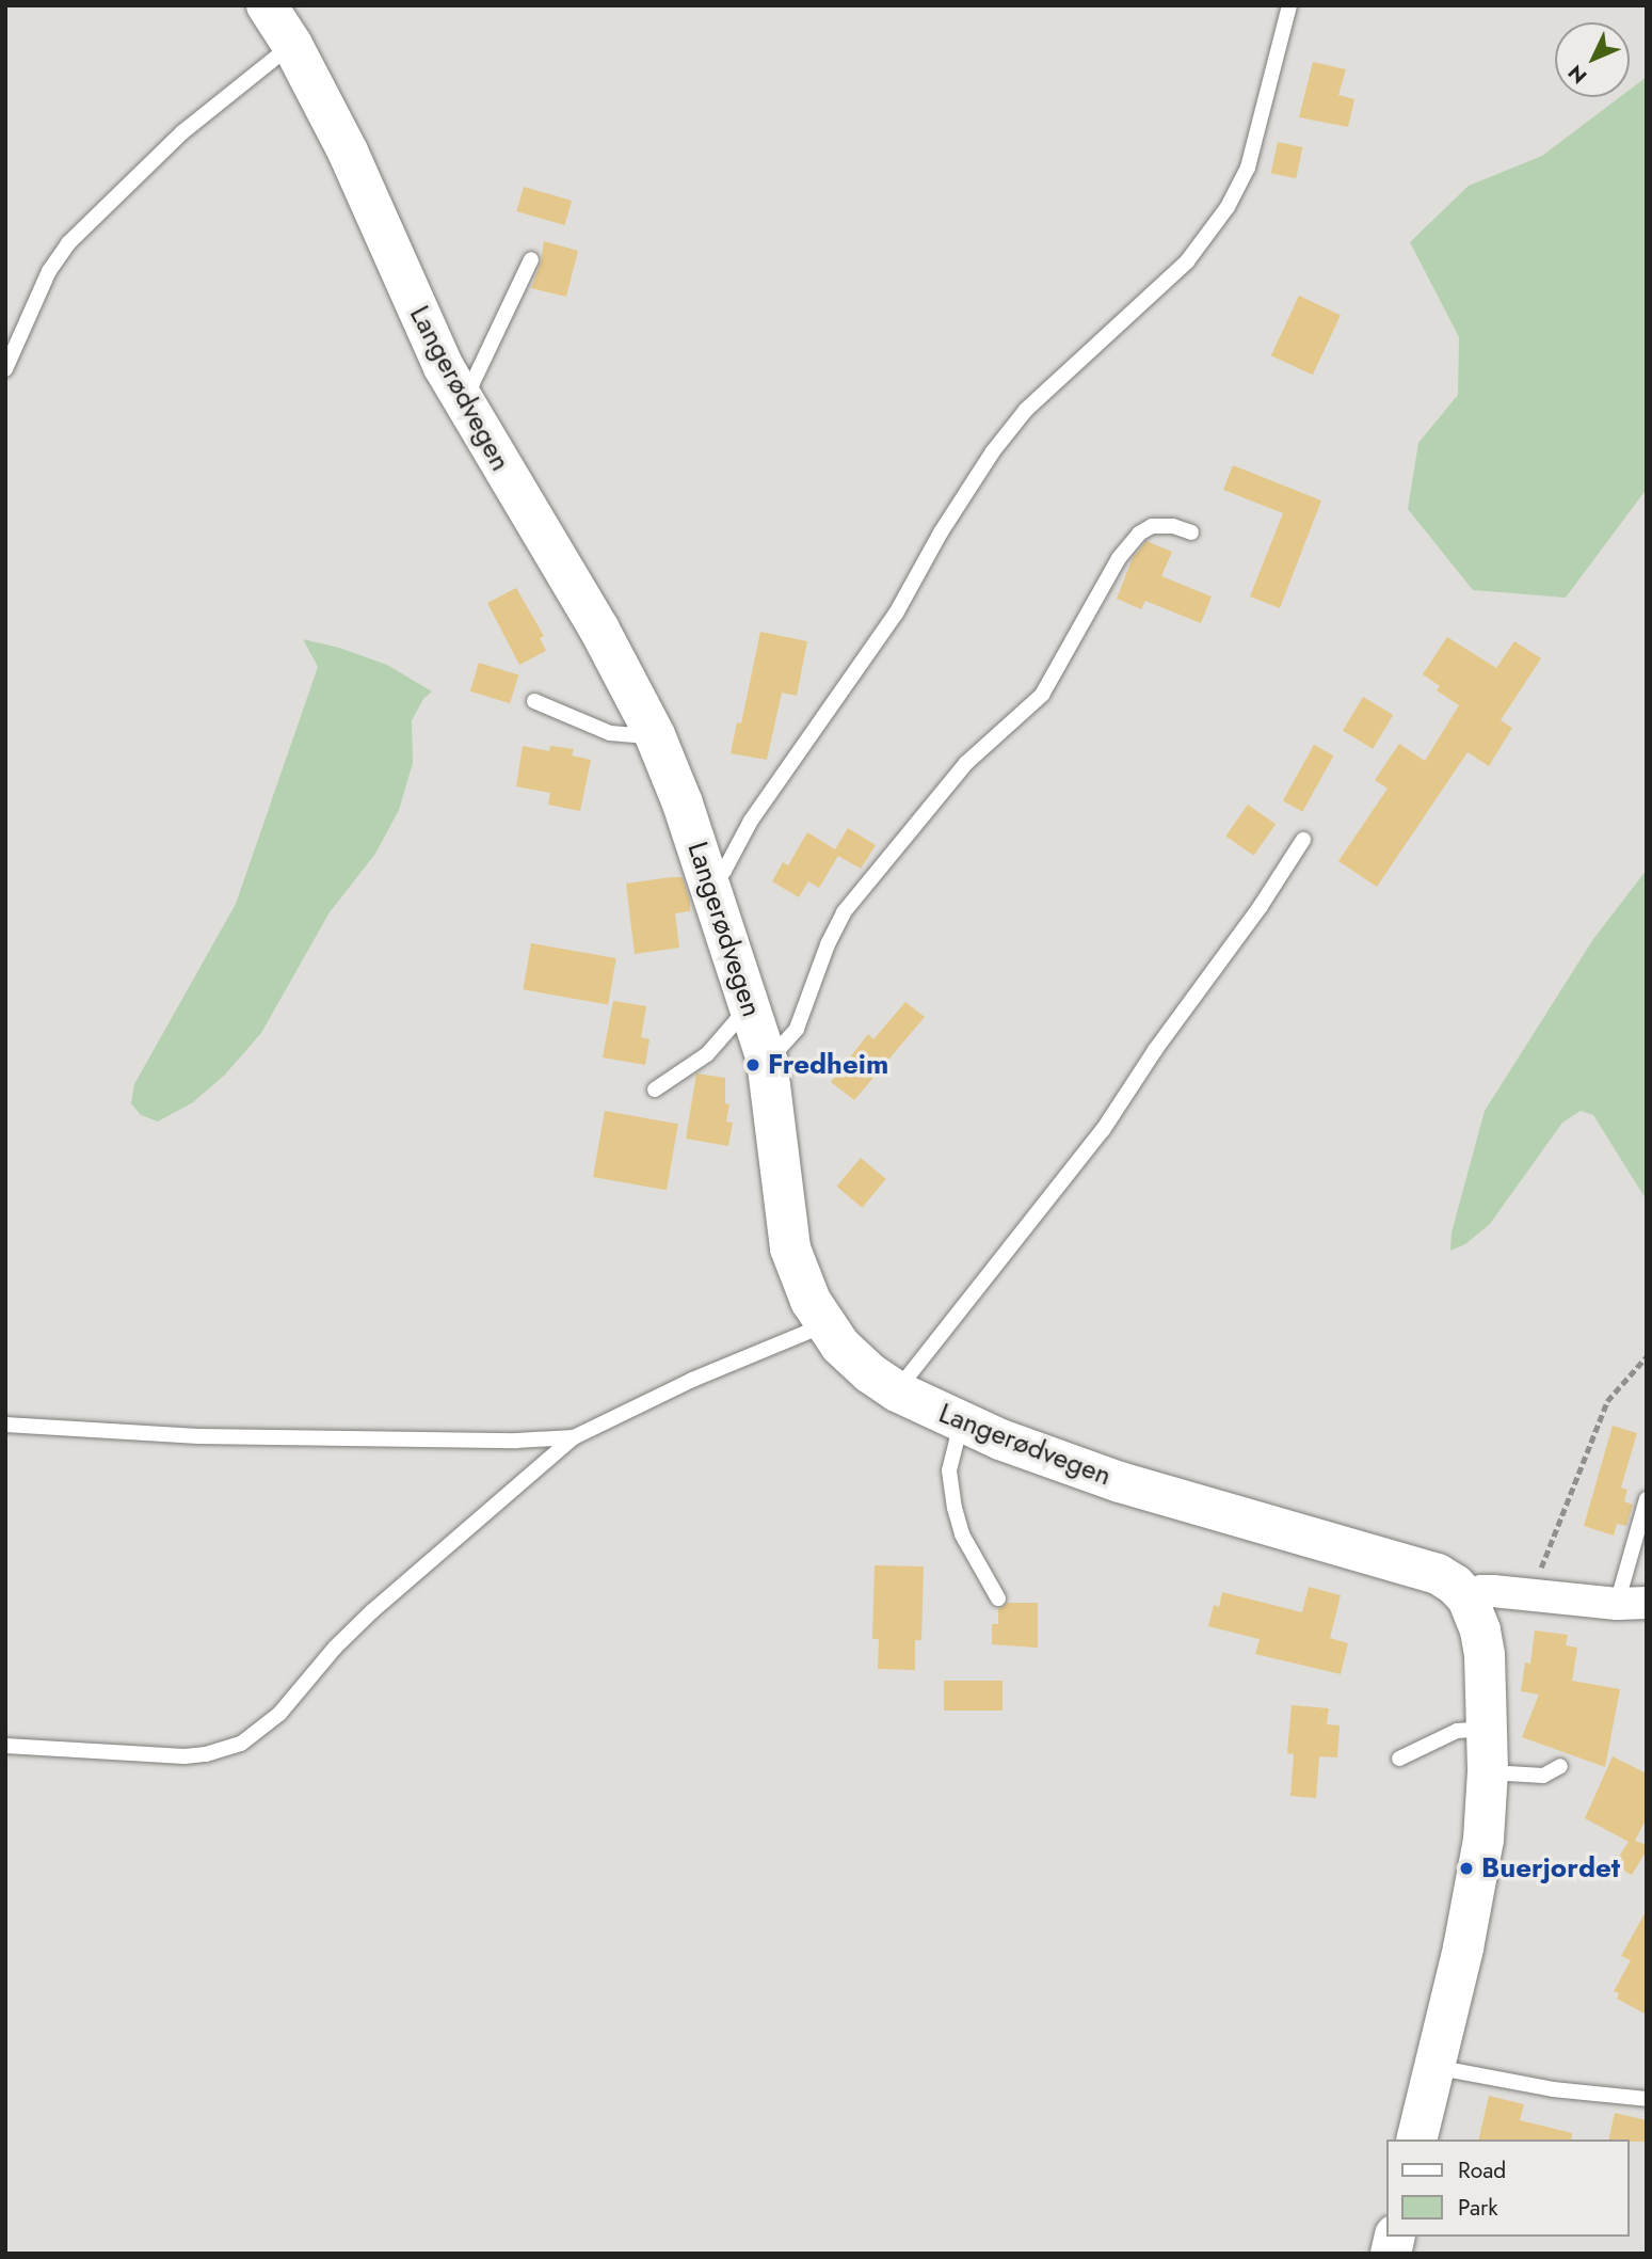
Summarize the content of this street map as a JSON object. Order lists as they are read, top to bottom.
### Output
{
  "streets": {
    "main road": ["Langerødvegen"]
  },
  "places": ["Fredheim", "Buerjordet"],
  "legend": ["Road", "Park"],
  "north": "bottom left"
}
